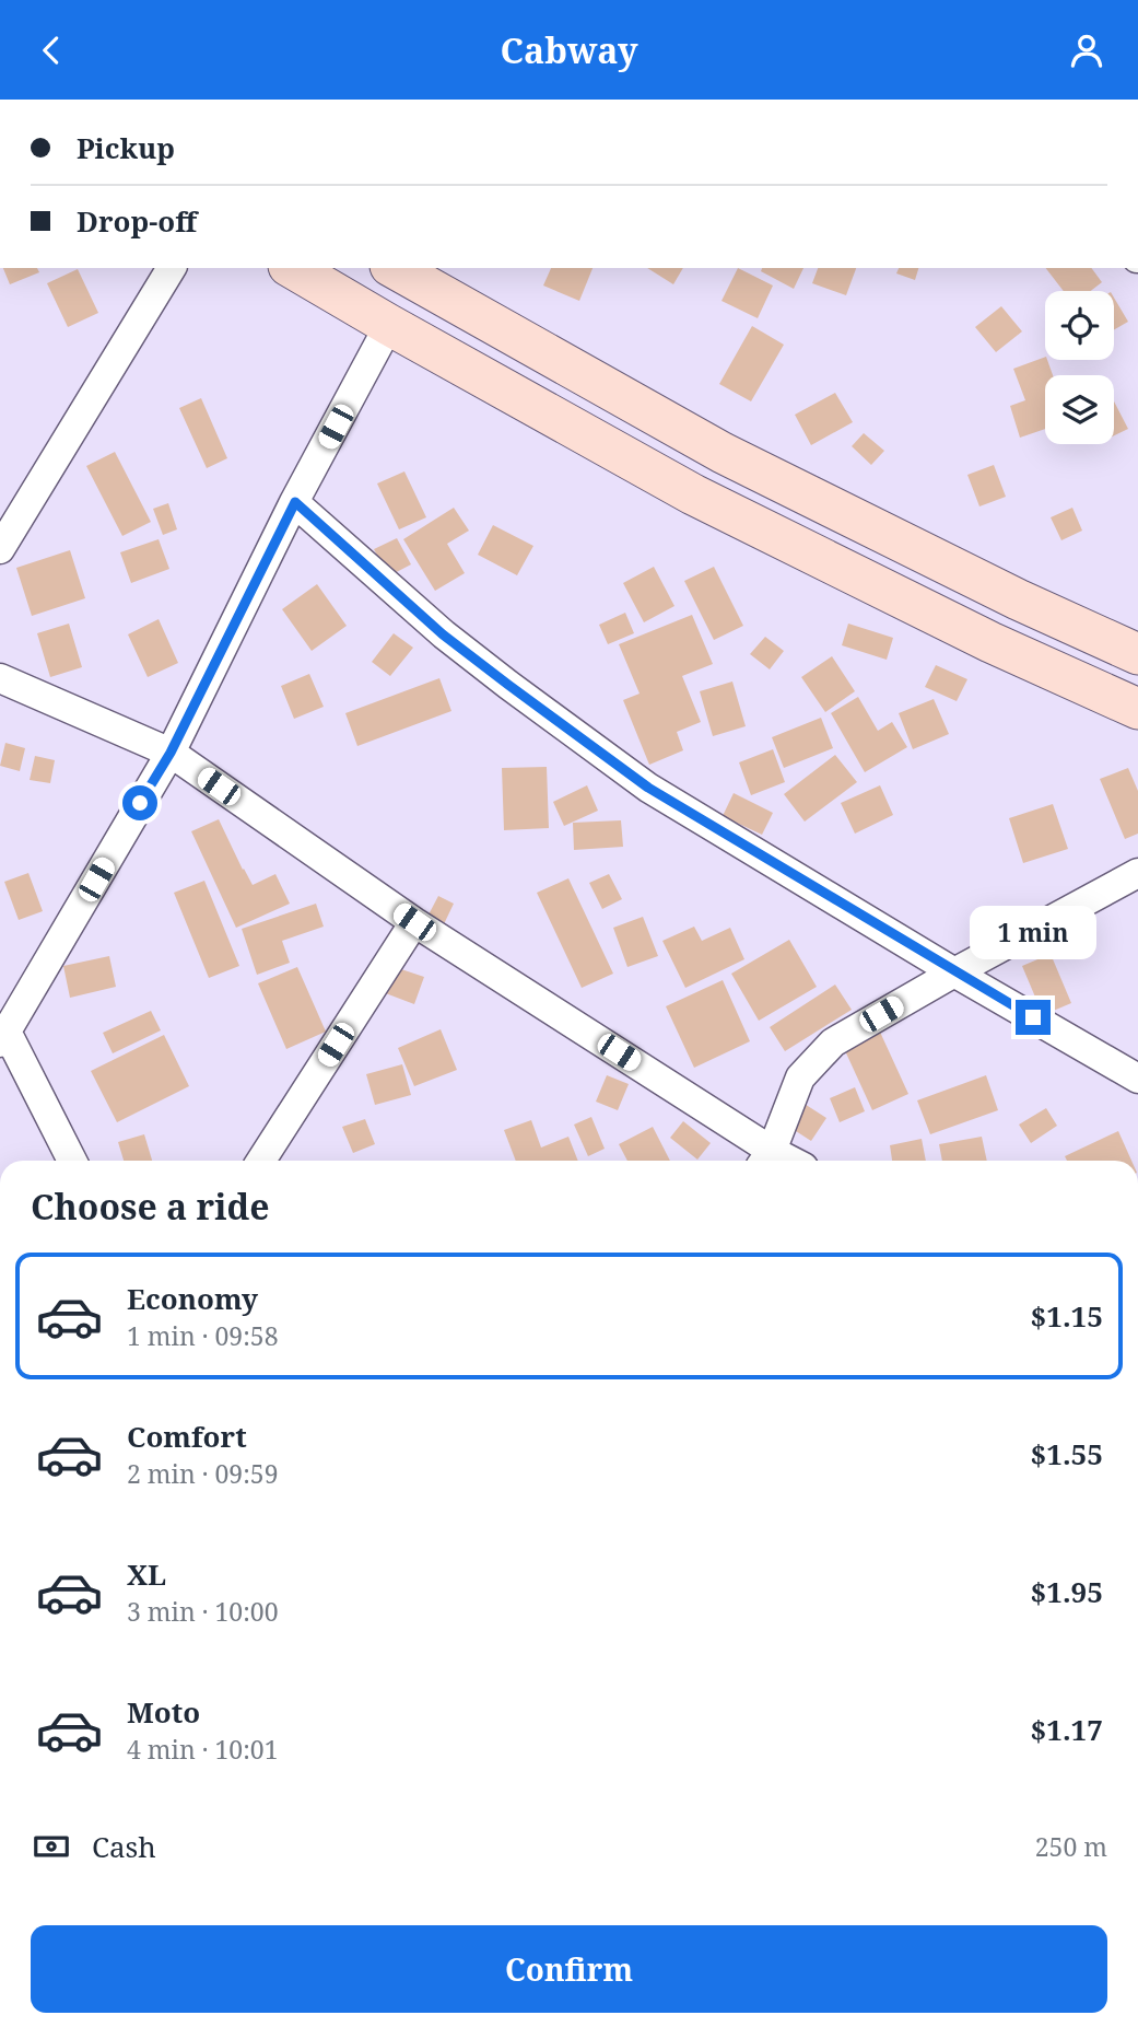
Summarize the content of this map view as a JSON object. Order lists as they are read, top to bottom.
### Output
{
  "page": {
    "header": "Cabway",
    "banner": ["Pickup", "Drop-off"],
    "bubble": "1 min",
    "heading": "Choose a ride",
    "list": [
      {
        "name": "Economy",
        "note": "1 min · 09:58",
        "value": "$1.15"
      },
      {
        "name": "Comfort",
        "note": "2 min · 09:59",
        "value": "$1.55"
      },
      {
        "name": "XL",
        "note": "3 min · 10:00",
        "value": "$1.95"
      },
      {
        "name": "Moto",
        "note": "4 min · 10:01",
        "value": "$1.17"
      }
    ],
    "pay": ["Cash", "250 m"],
    "buttons": "Confirm"
  }
}
